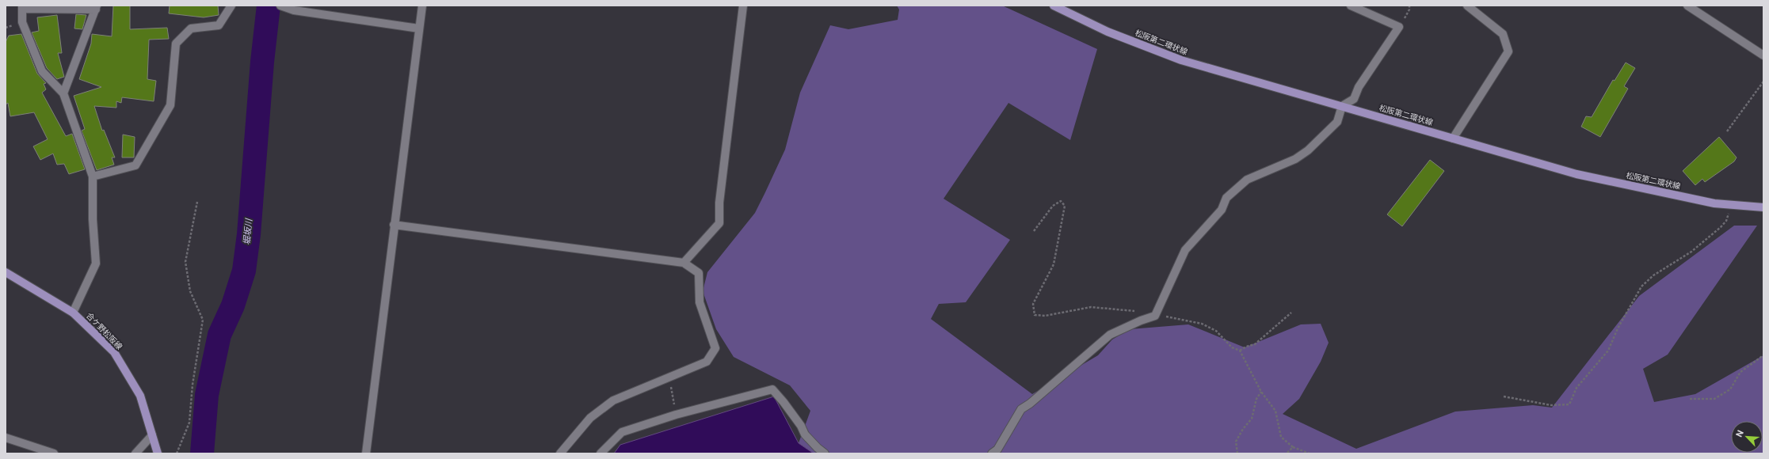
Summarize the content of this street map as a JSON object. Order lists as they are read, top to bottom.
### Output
{
  "streets": {
    "main road": ["松阪第二環状線", "合ケ野松阪線"]
  },
  "water": ["堀坂川"],
  "north": "top left"
}
